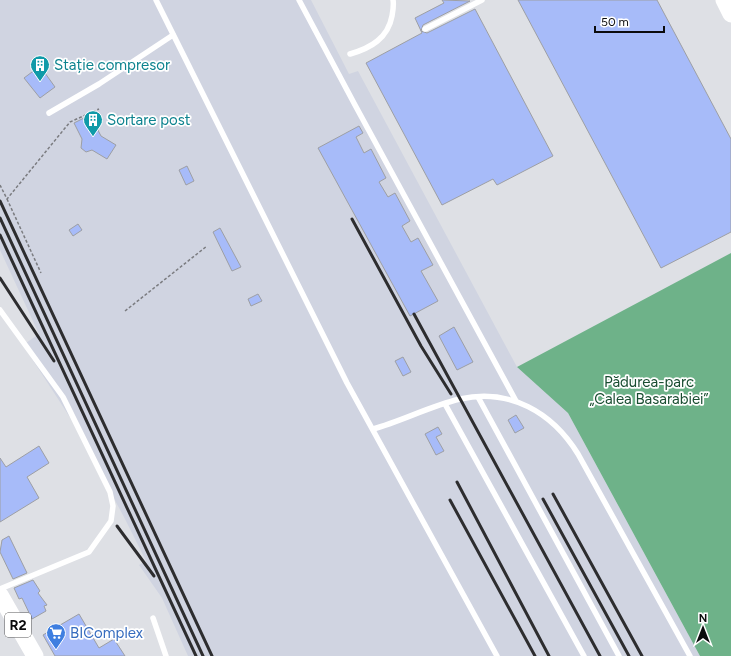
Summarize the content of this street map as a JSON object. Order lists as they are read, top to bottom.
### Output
{
  "streets": {
    "main road": ["R2"]
  },
  "parks": ["Pădurea-parc „Calea Basarabiei”"],
  "places": {
    "building": ["Stație compresor", "Sortare post"],
    "supermarket": ["BIComplex"]
  },
  "scale_bar": "50 m",
  "north": "top"
}
